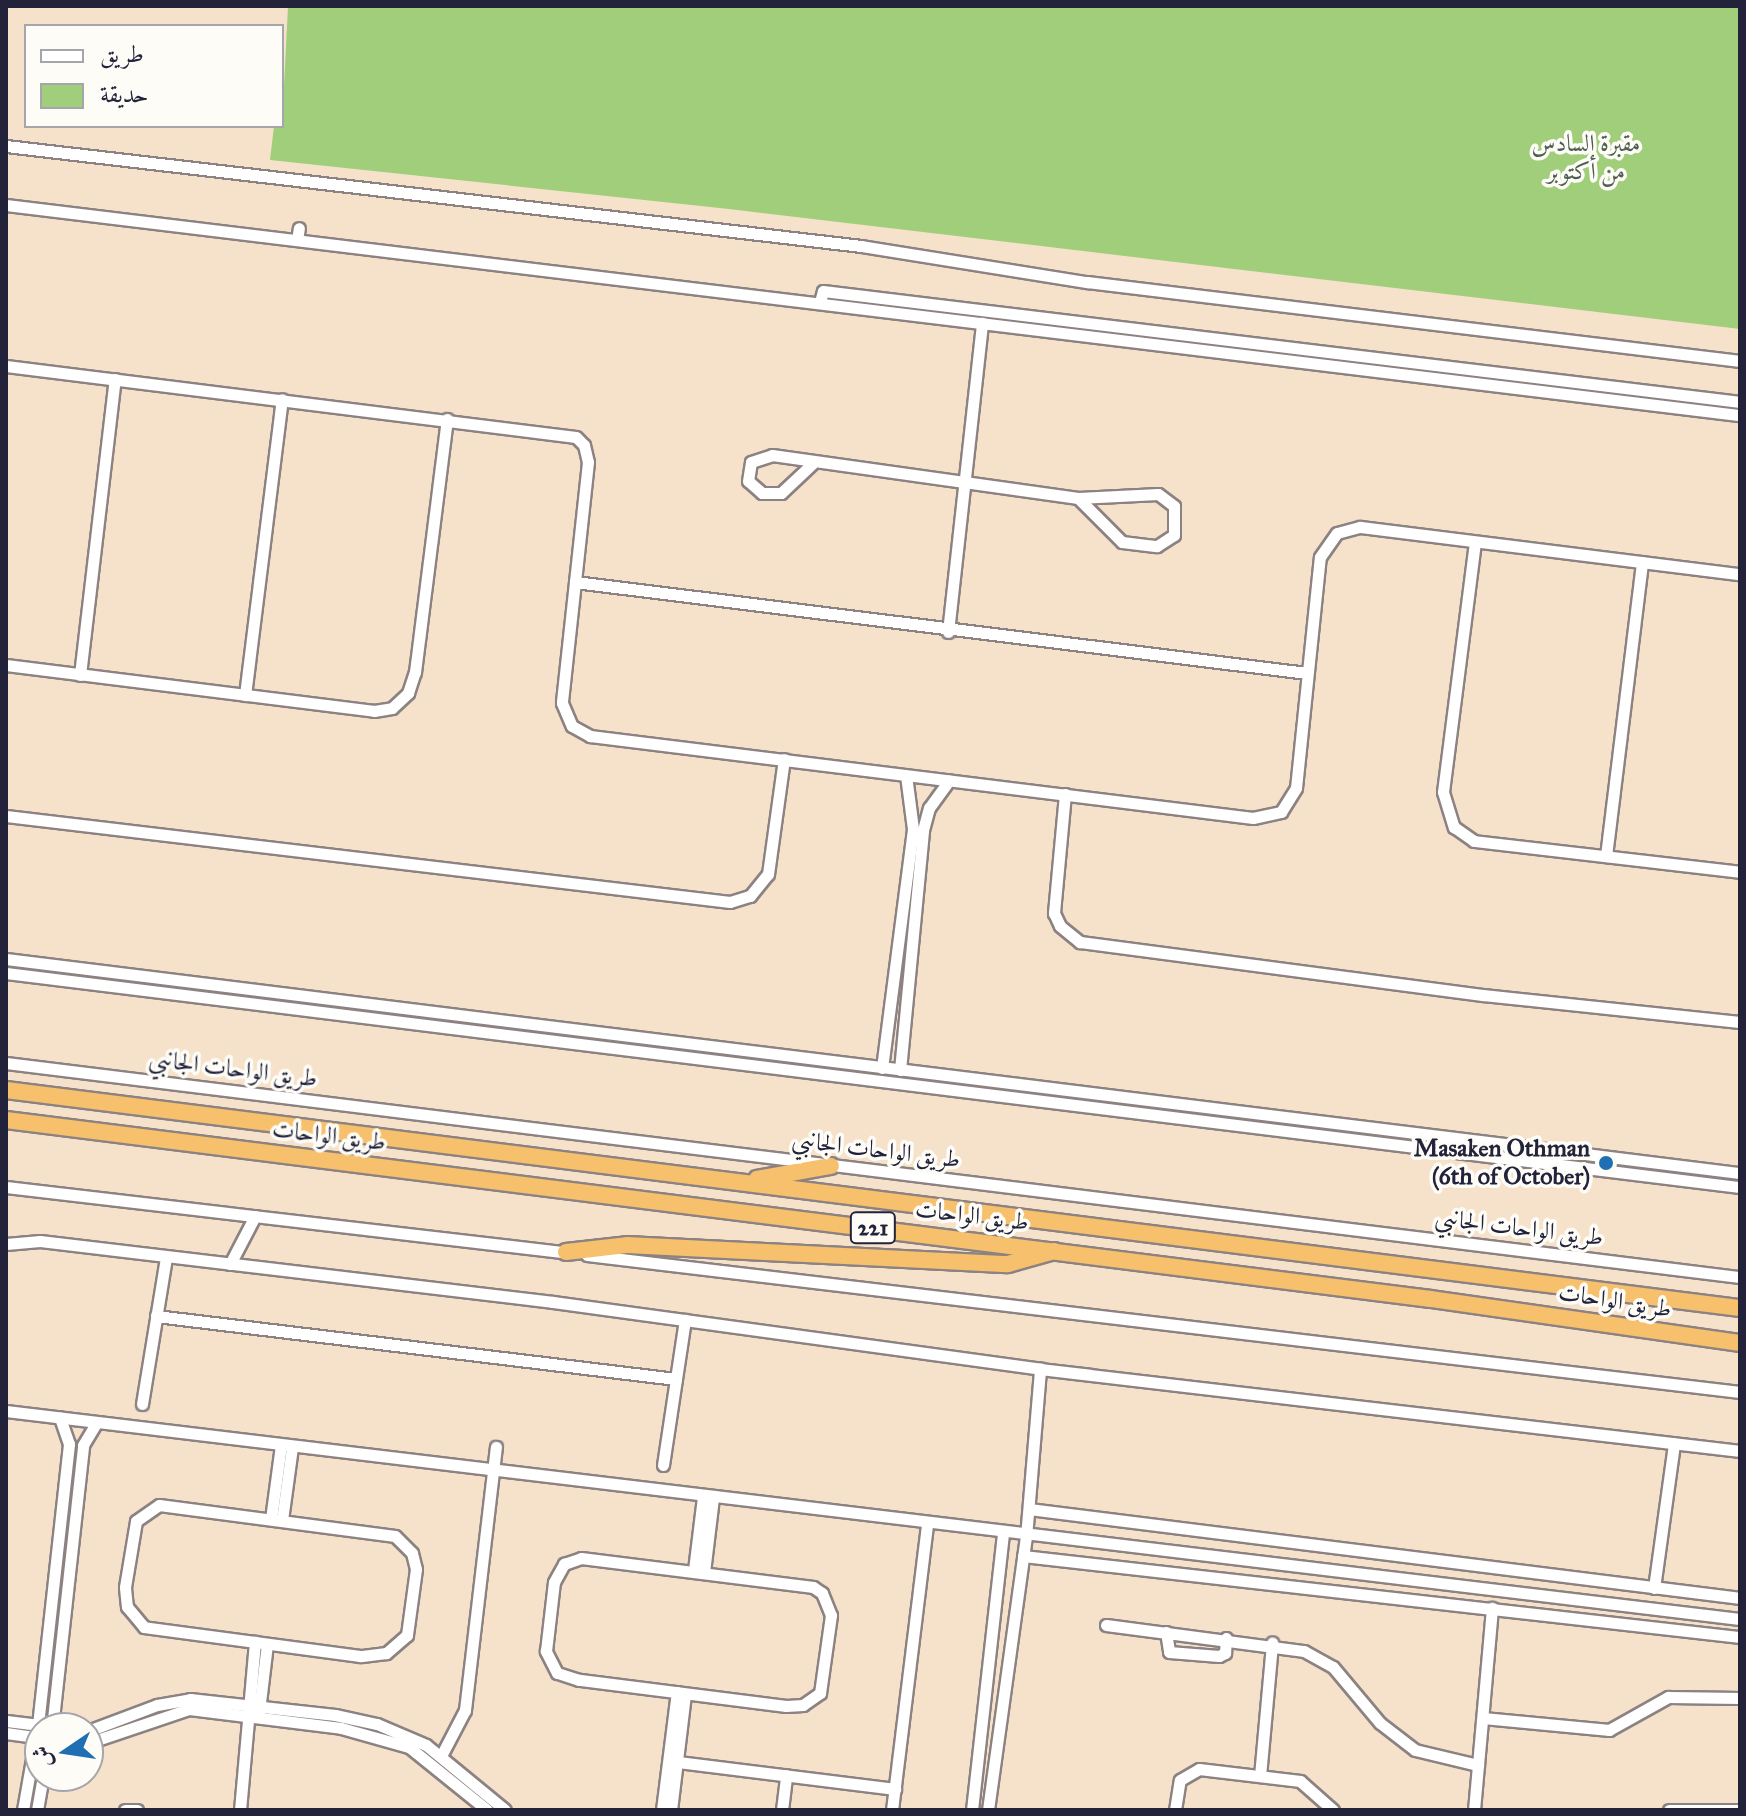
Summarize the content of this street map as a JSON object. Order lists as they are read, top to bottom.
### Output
{
  "streets": {
    "highway": ["طريق الواحات", "221"],
    "street": ["طريق الواحات الجانبي"]
  },
  "parks": ["مقبرة السادس من أكتوبر"],
  "places": ["Masaken Othman (6th of October)"],
  "legend": ["طريق", "حديقة"],
  "north": "left"
}
